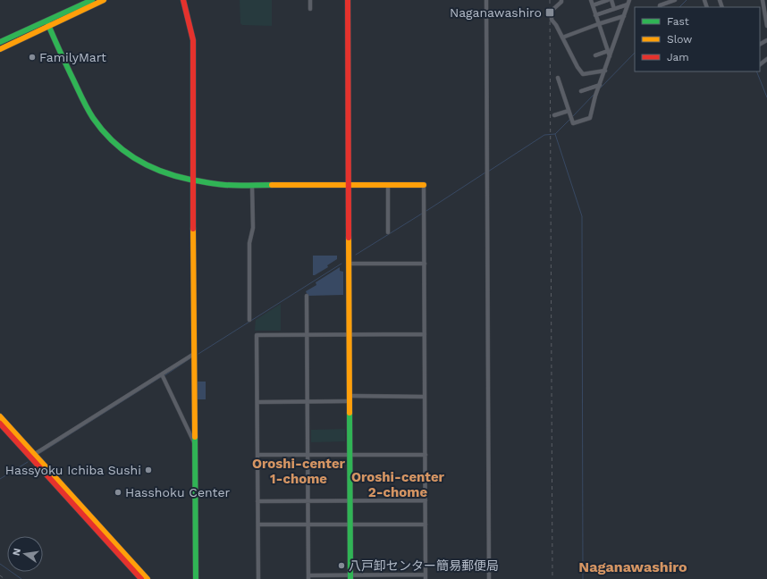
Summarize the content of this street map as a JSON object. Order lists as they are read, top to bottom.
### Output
{
  "districts": ["Oroshi-center 1-chome", "Oroshi-center 2-chome", "Naganawashiro"],
  "places": {
    "transit": ["Naganawashiro"],
    "other": [
      "FamilyMart",
      "Hassyoku Ichiba Sushi",
      "Hasshoku Center",
      "八戸卸センター簡易郵便局"
    ]
  },
  "legend": ["Fast", "Slow", "Jam"],
  "north": "left"
}
